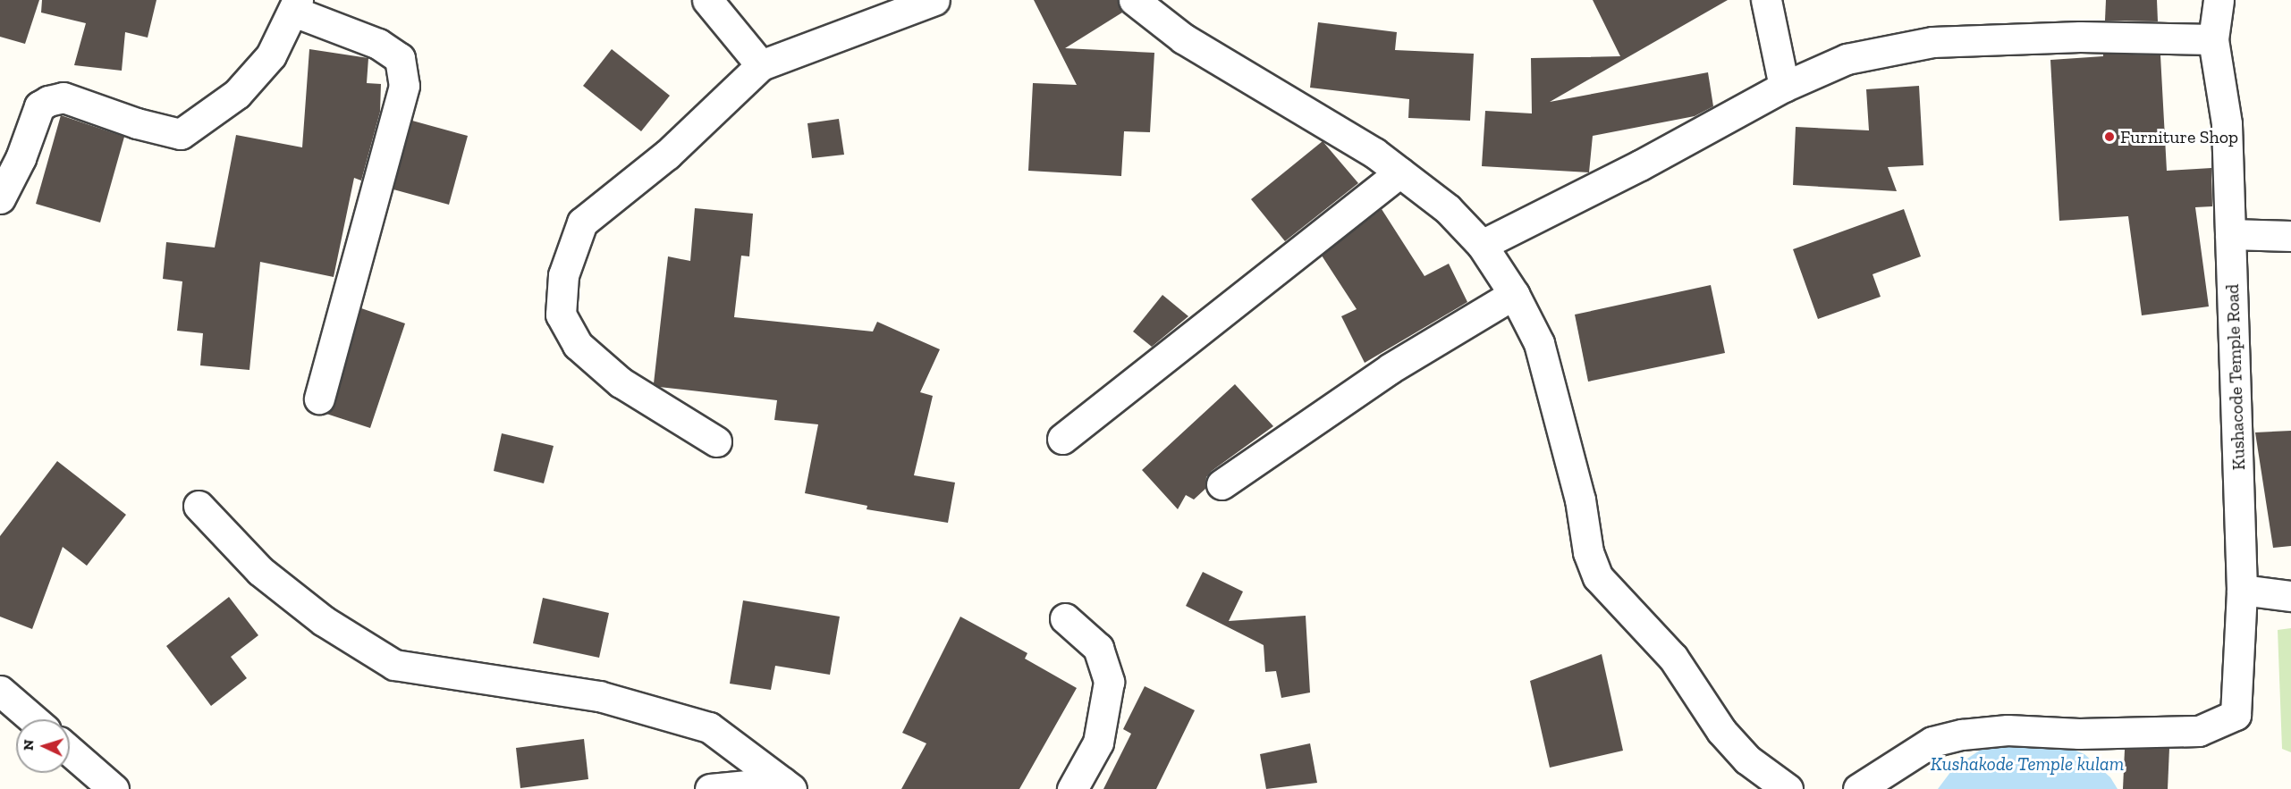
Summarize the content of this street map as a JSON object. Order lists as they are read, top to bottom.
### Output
{
  "streets": {
    "street": ["Kushacode Temple Road"]
  },
  "water": ["Kushakode Temple kulam"],
  "places": ["Furniture Shop"],
  "north": "left"
}
